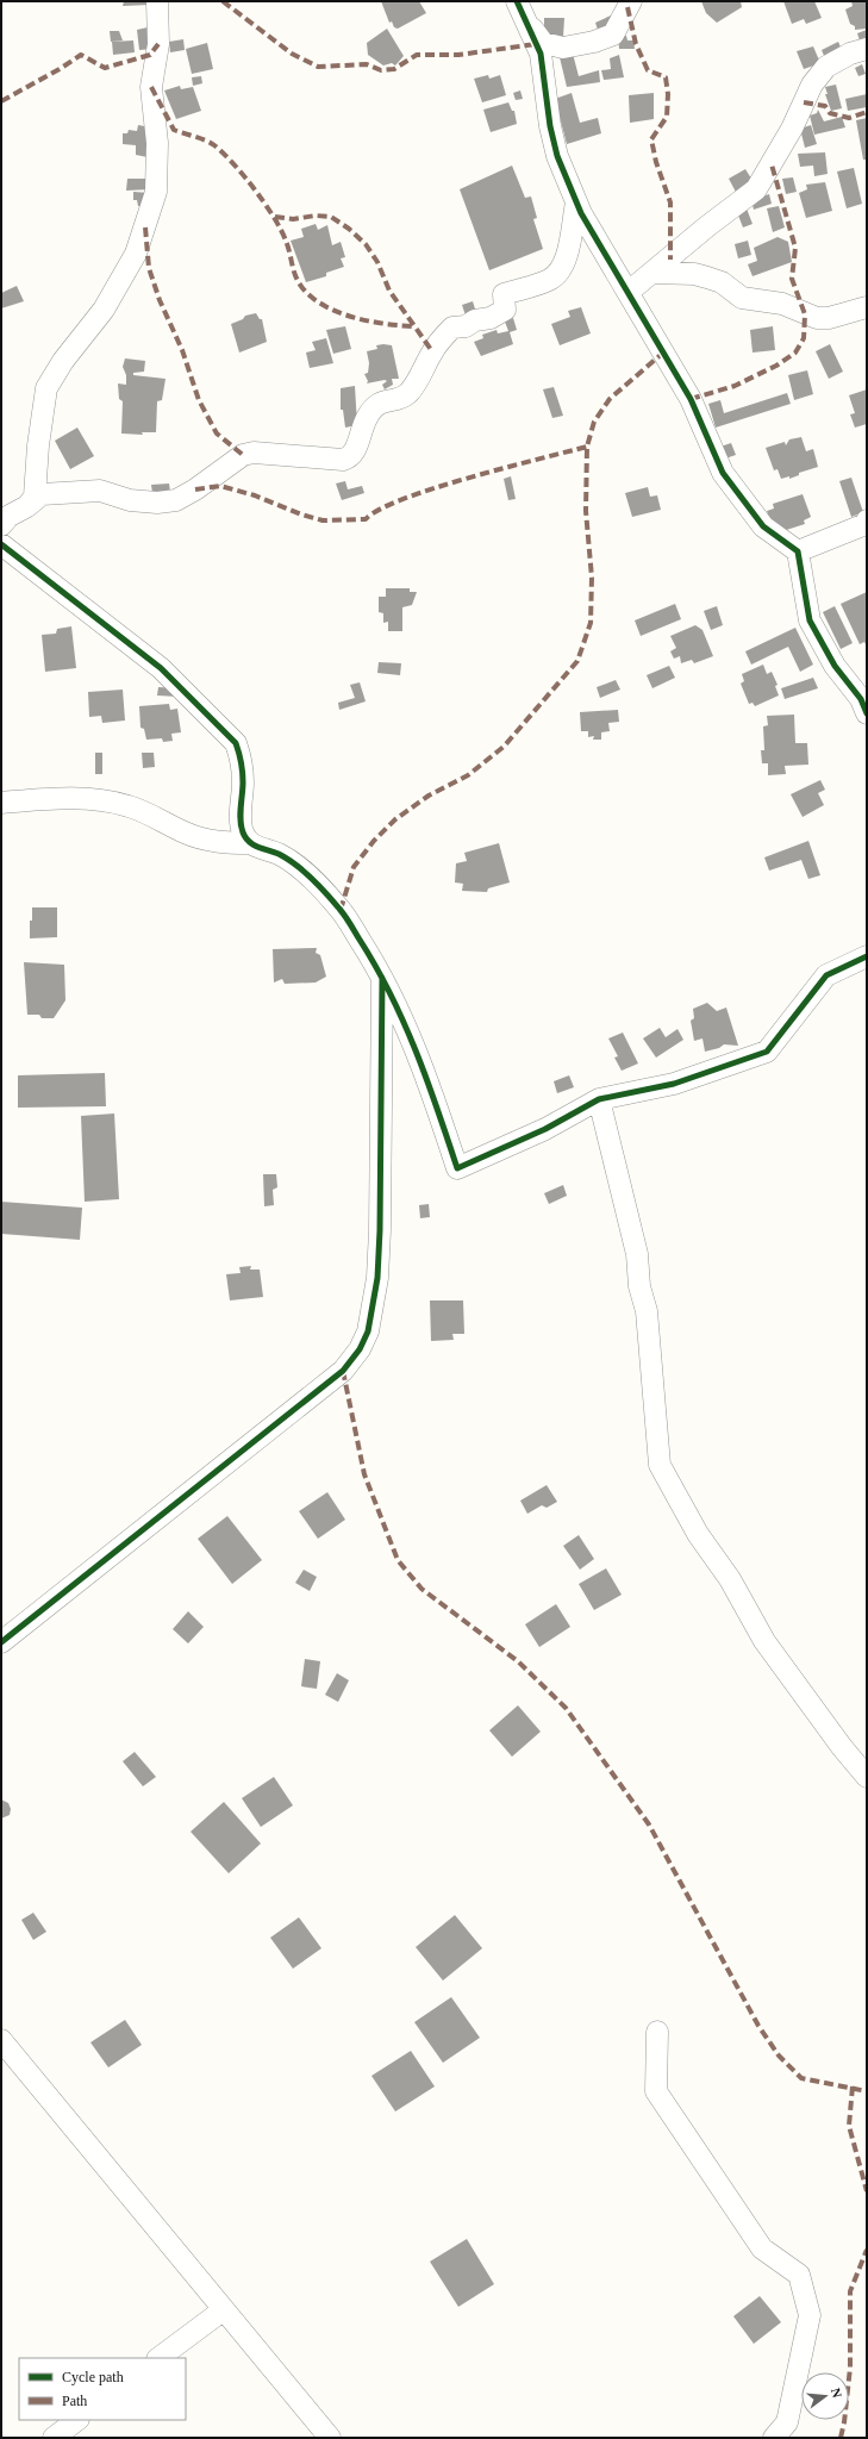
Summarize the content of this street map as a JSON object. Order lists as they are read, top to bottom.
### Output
{
  "legend": ["Cycle path", "Path"],
  "north": "right"
}
